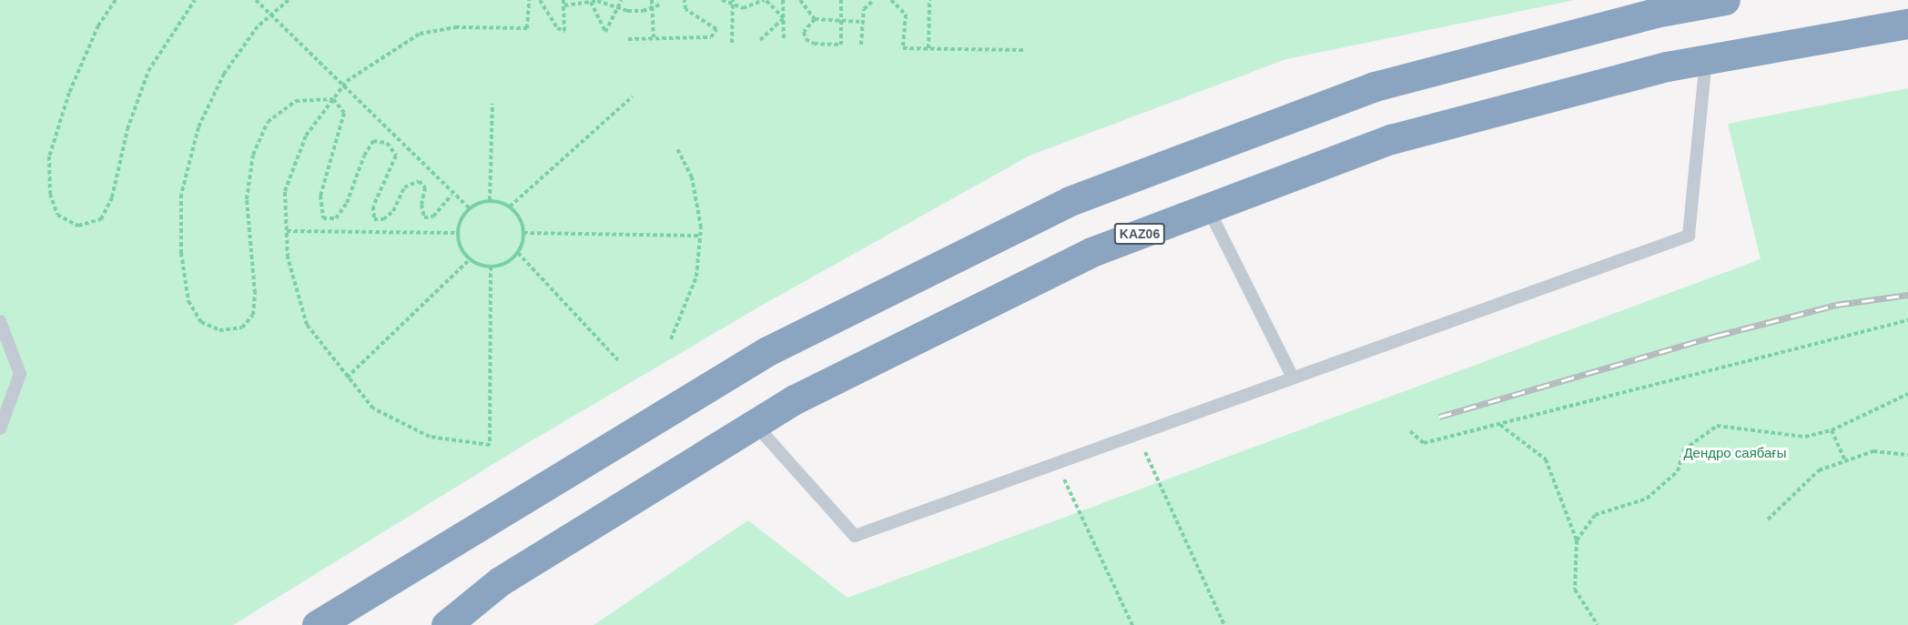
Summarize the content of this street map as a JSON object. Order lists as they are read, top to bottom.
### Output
{
  "streets": {
    "highway": ["KАZ06"]
  },
  "parks": ["Дендро саябағы"]
}
